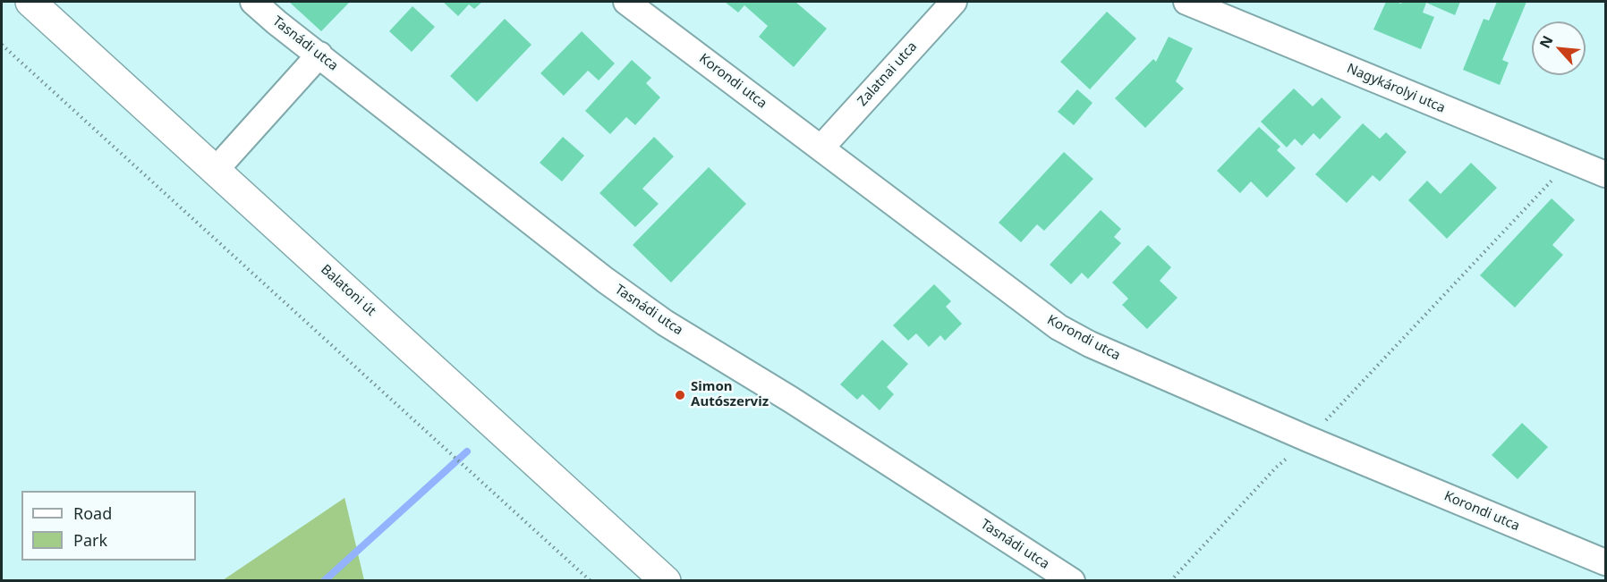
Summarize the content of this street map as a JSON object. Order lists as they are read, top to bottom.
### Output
{
  "streets": {
    "main road": ["Balatoni út"],
    "street": [
      "Tasnádi utca",
      "Zalatnai utca",
      "Korondi utca",
      "Nagykárolyi utca"
    ]
  },
  "crossings": [
    ["Zalatnai utca", "Korondi utca"]
  ],
  "places": ["Simon Autószerviz"],
  "legend": ["Road", "Park"],
  "north": "top left"
}
